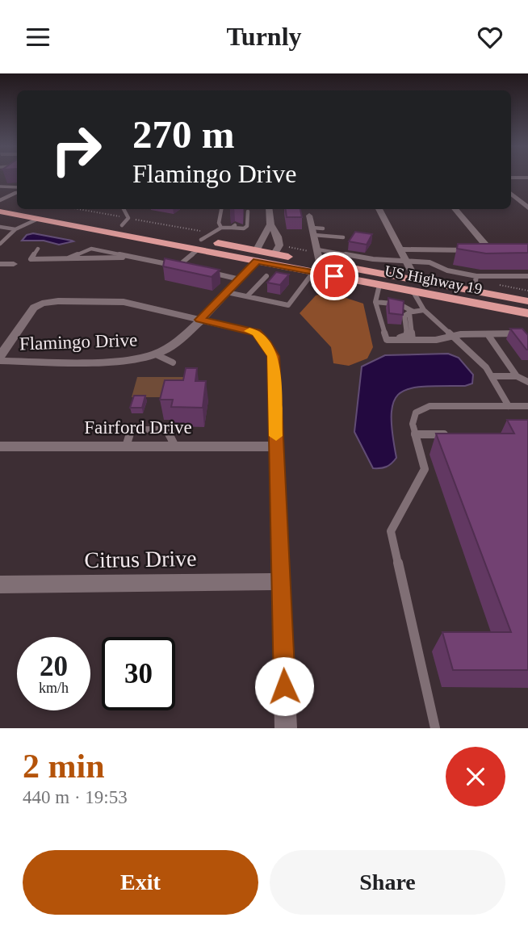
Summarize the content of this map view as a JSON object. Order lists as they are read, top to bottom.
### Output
{
  "streets": {
    "highway": ["US Highway 19"],
    "street": ["Flamingo Drive", "Fairford Drive", "Citrus Drive"]
  },
  "crossings": [
    ["US Highway 19", "Flamingo Drive"]
  ],
  "page": {
    "header": "Turnly",
    "turn": ["270 m", "Flamingo Drive"],
    "speed": "20 km/h",
    "limit": "30",
    "heading": ["2 min", "440 m · 19:53"],
    "buttons": ["Exit", "Share"]
  }
}
